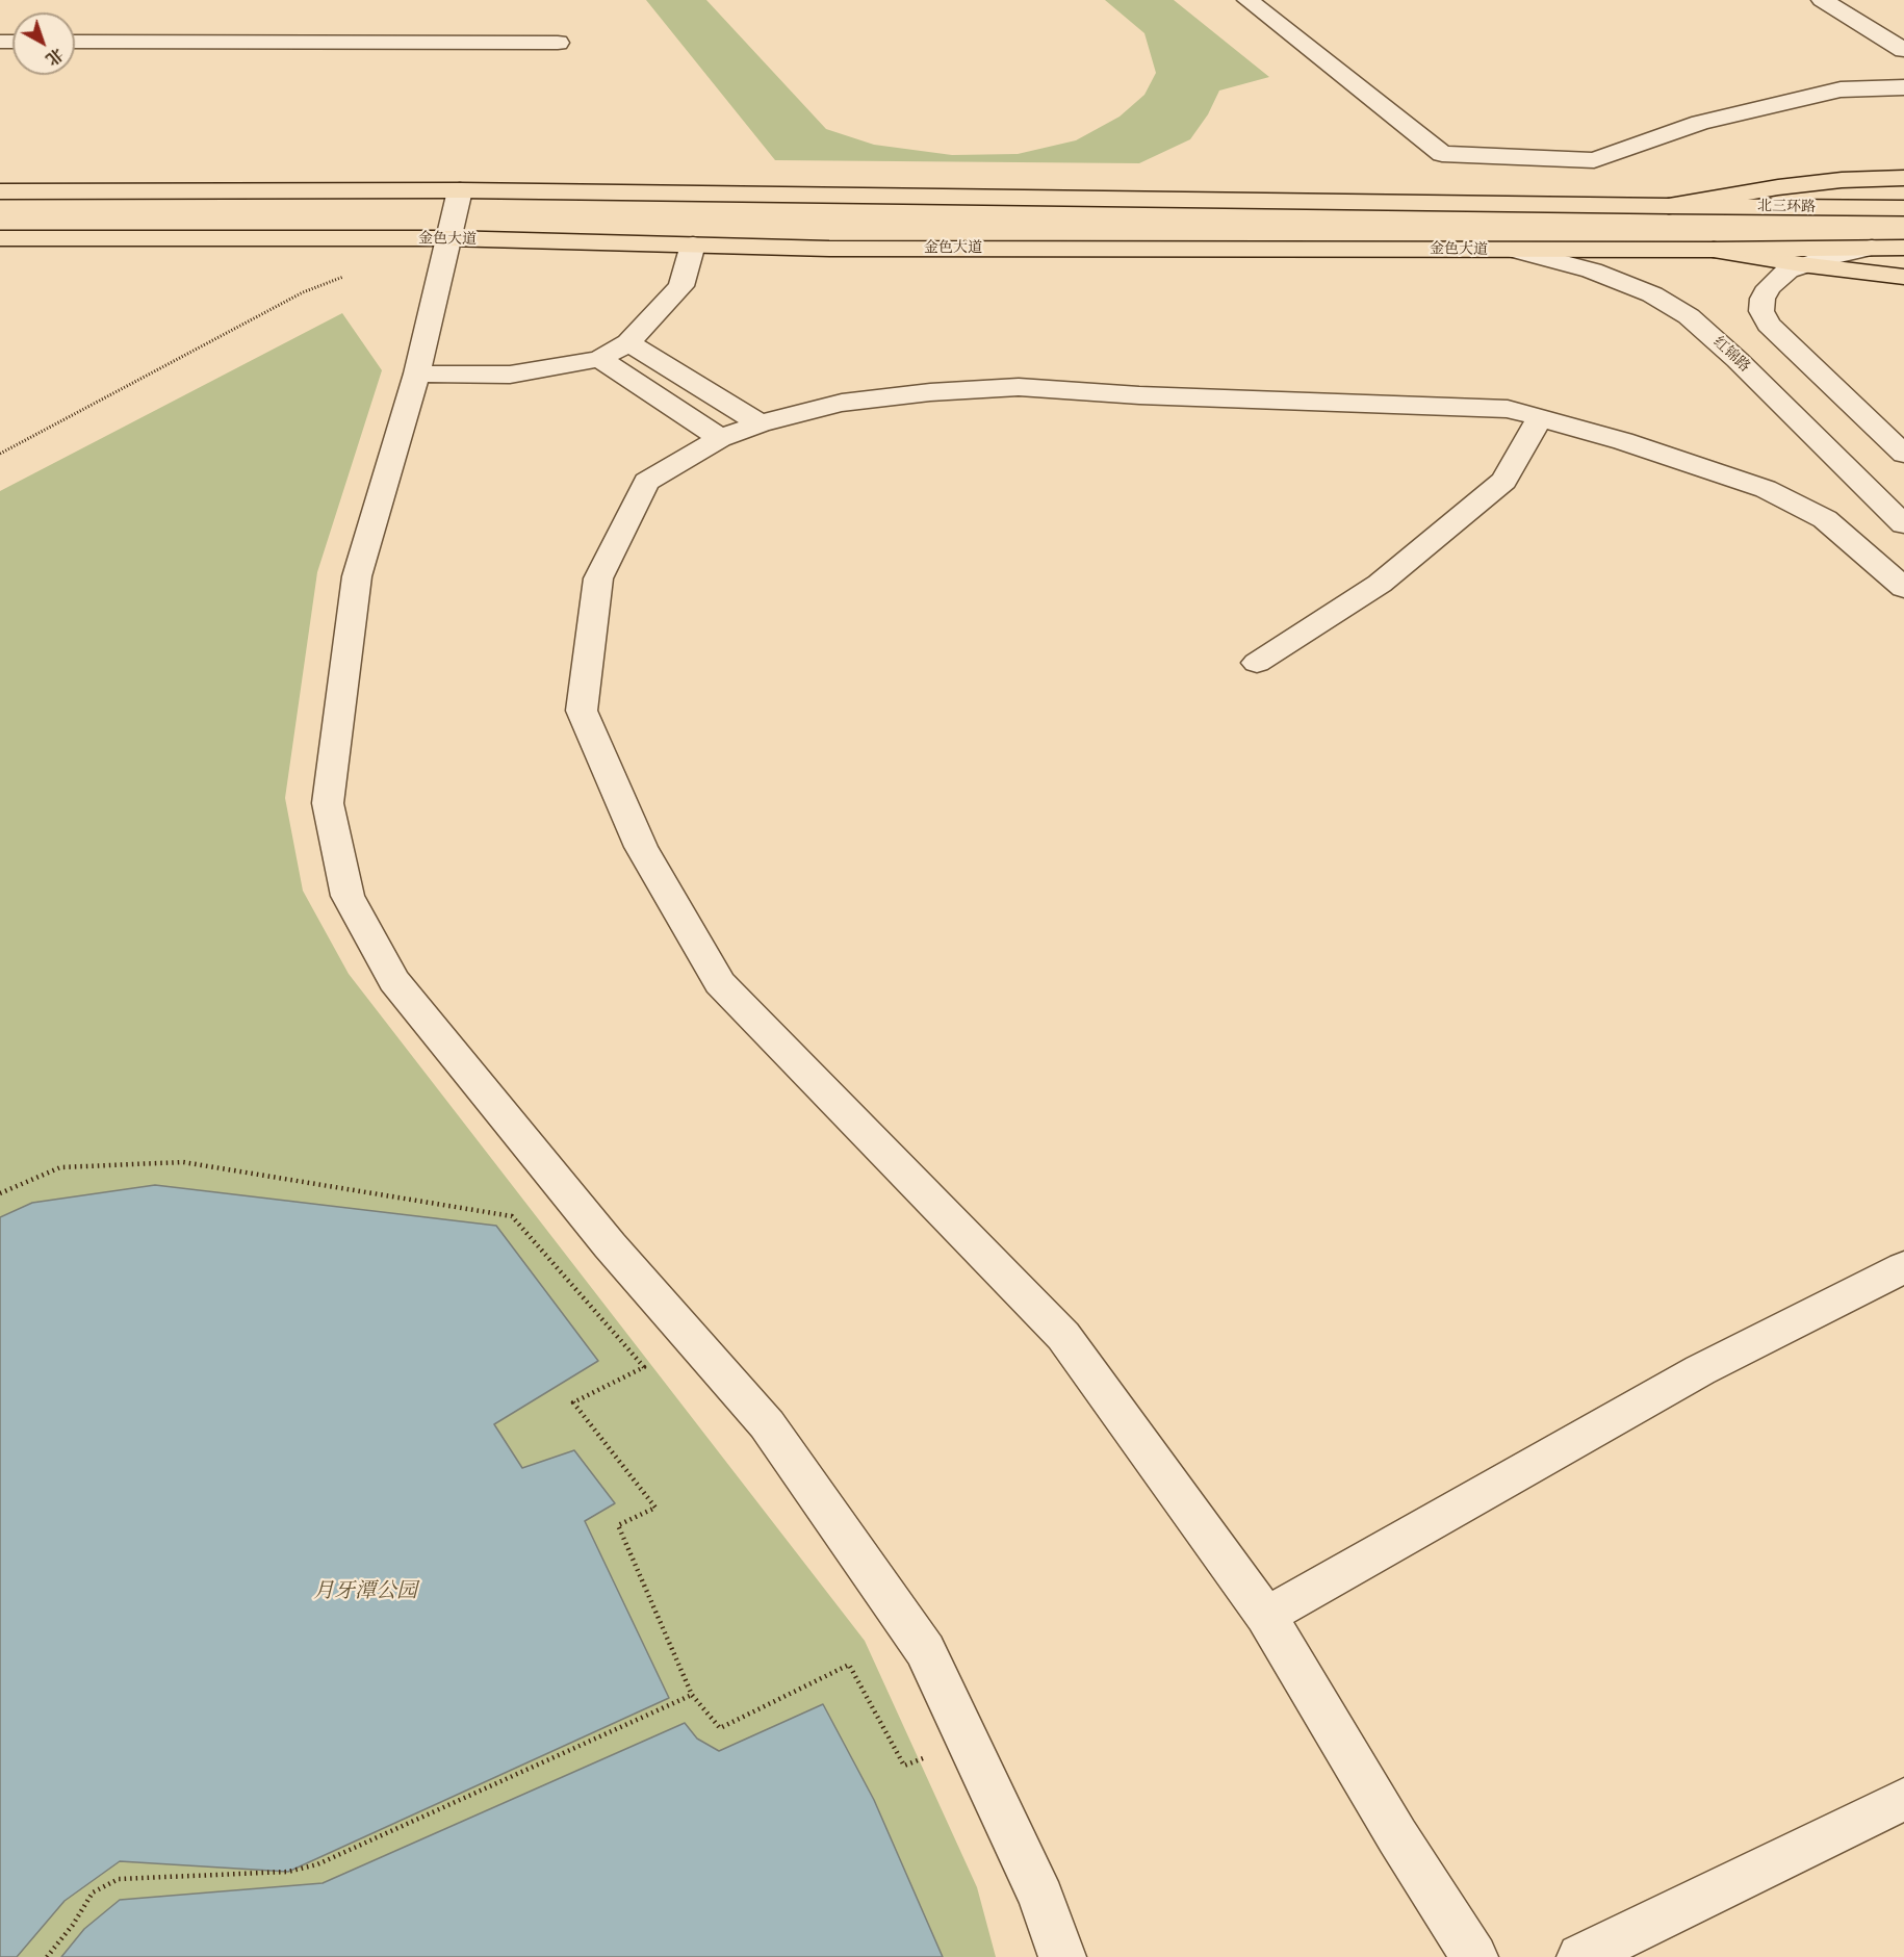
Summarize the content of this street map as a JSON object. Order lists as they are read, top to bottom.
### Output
{
  "streets": {
    "main road": ["北三环路", "金色大道"],
    "street": ["红锦路"]
  },
  "crossings": [
    ["金色大道", "红锦路"]
  ],
  "parks": ["月牙潭公园"],
  "north": "bottom right"
}
